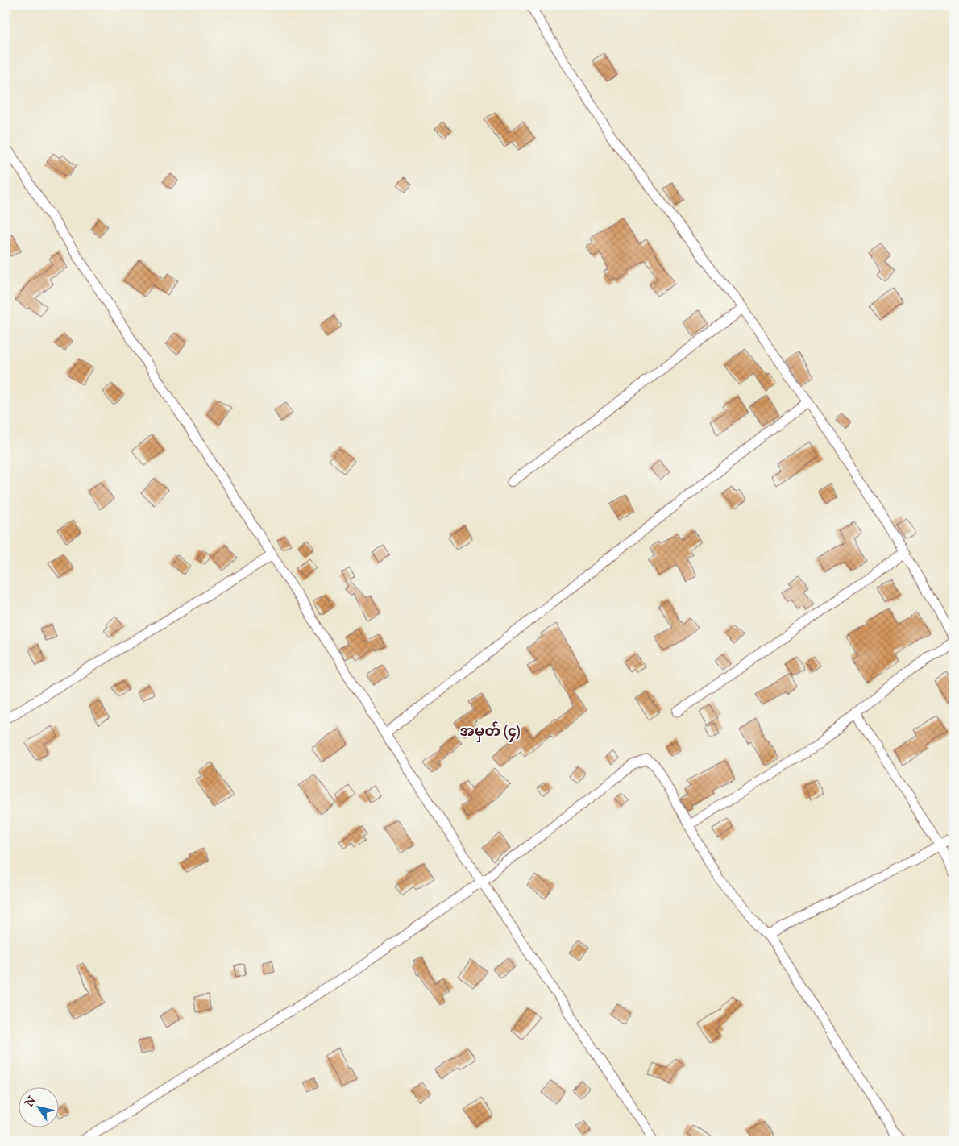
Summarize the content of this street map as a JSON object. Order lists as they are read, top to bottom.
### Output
{
  "districts": ["အမှတ် (၄)"],
  "north": "top left"
}
